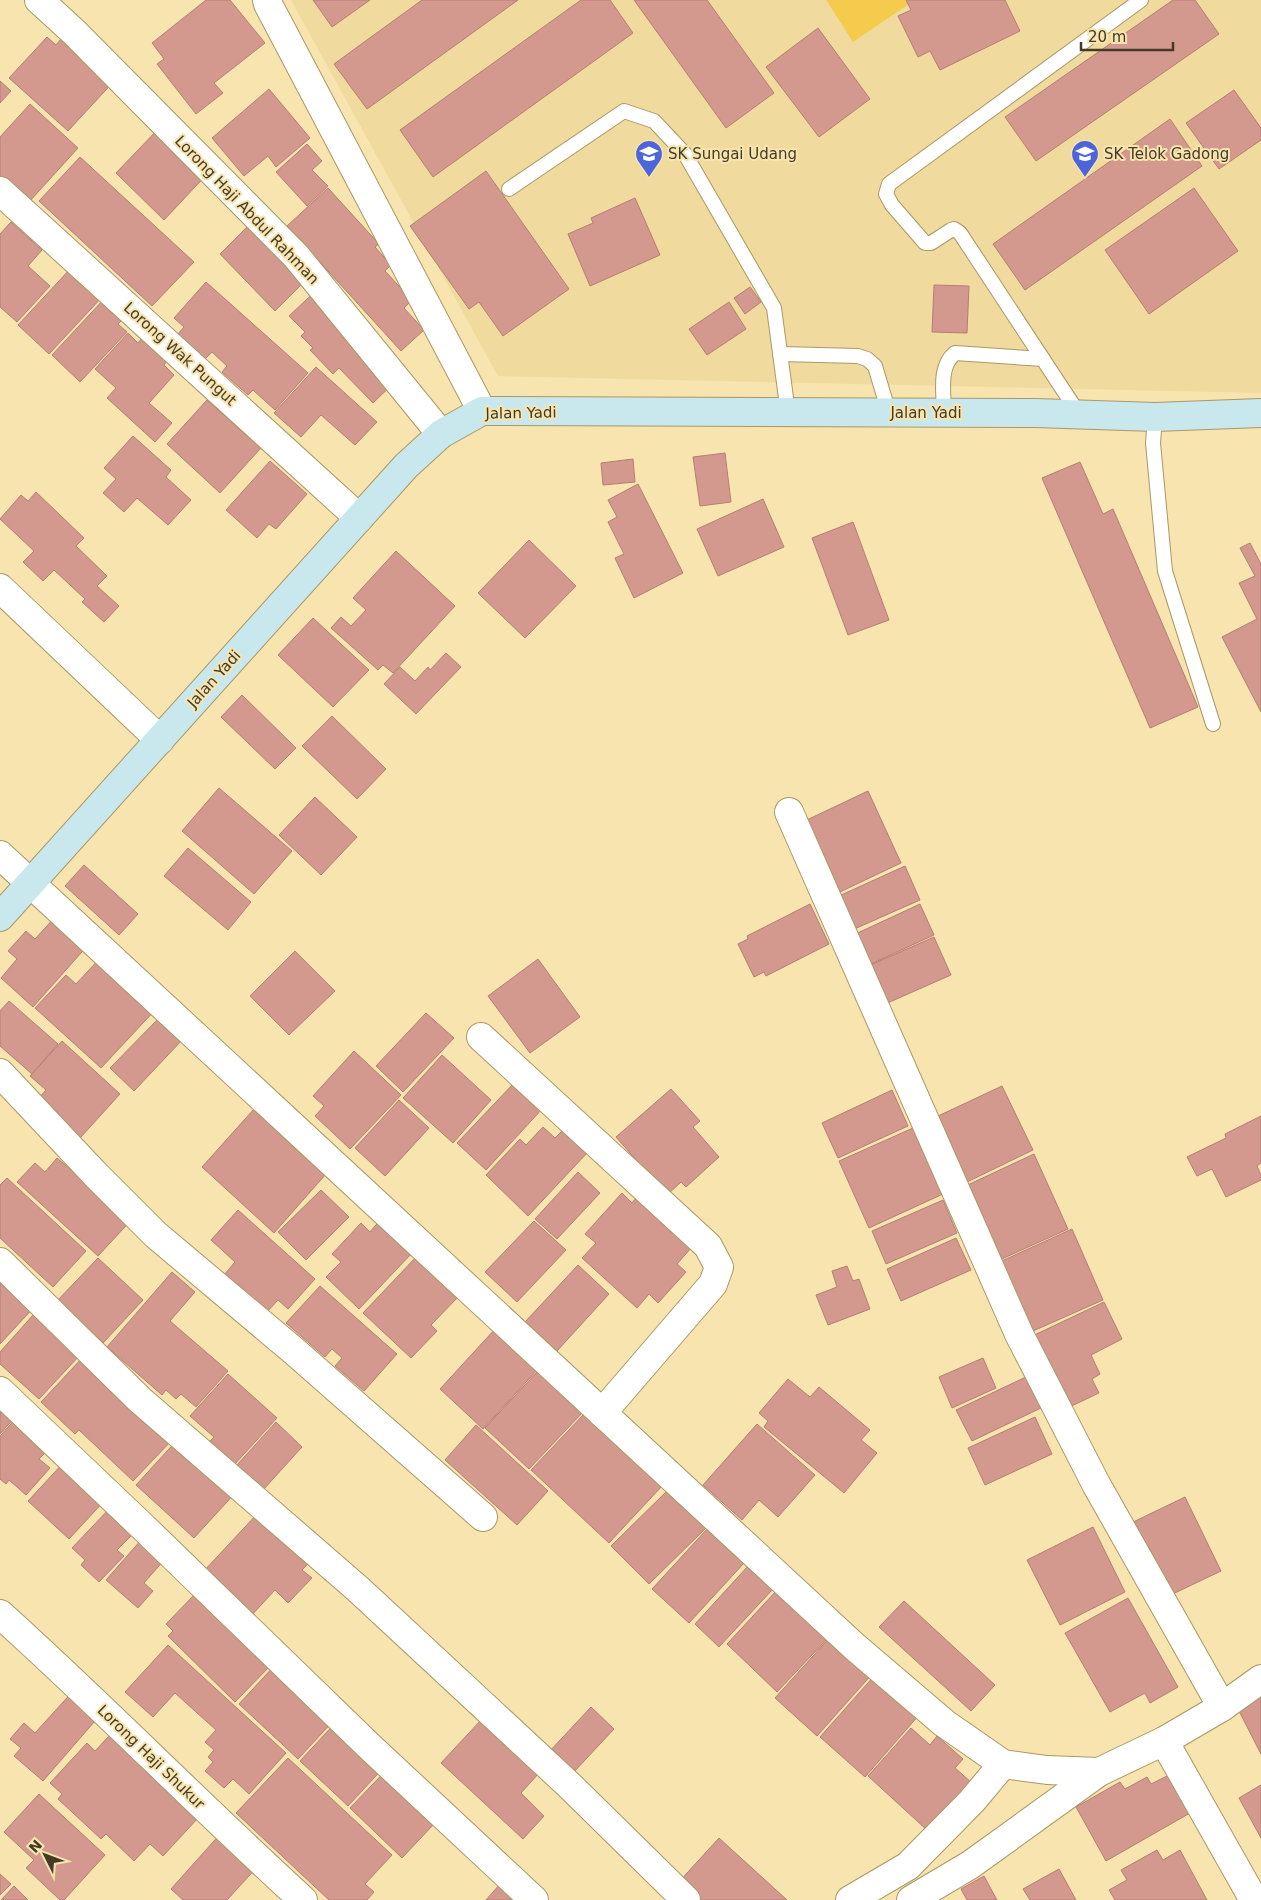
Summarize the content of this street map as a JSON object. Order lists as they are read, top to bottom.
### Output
{
  "streets": {
    "street": [
      "Lorong Haji Abdul Rahman",
      "Lorong Wak Pungut",
      "Jalan Yadi",
      "Lorong Haji Shukur"
    ]
  },
  "crossings": [
    ["Lorong Haji Abdul Rahman", "Jalan Yadi"],
    ["Lorong Wak Pungut", "Jalan Yadi"]
  ],
  "places": {
    "school or university": ["SK Sungai Udang", "SK Telok Gadong"]
  },
  "scale_bar": "20 m",
  "north": "top left"
}
